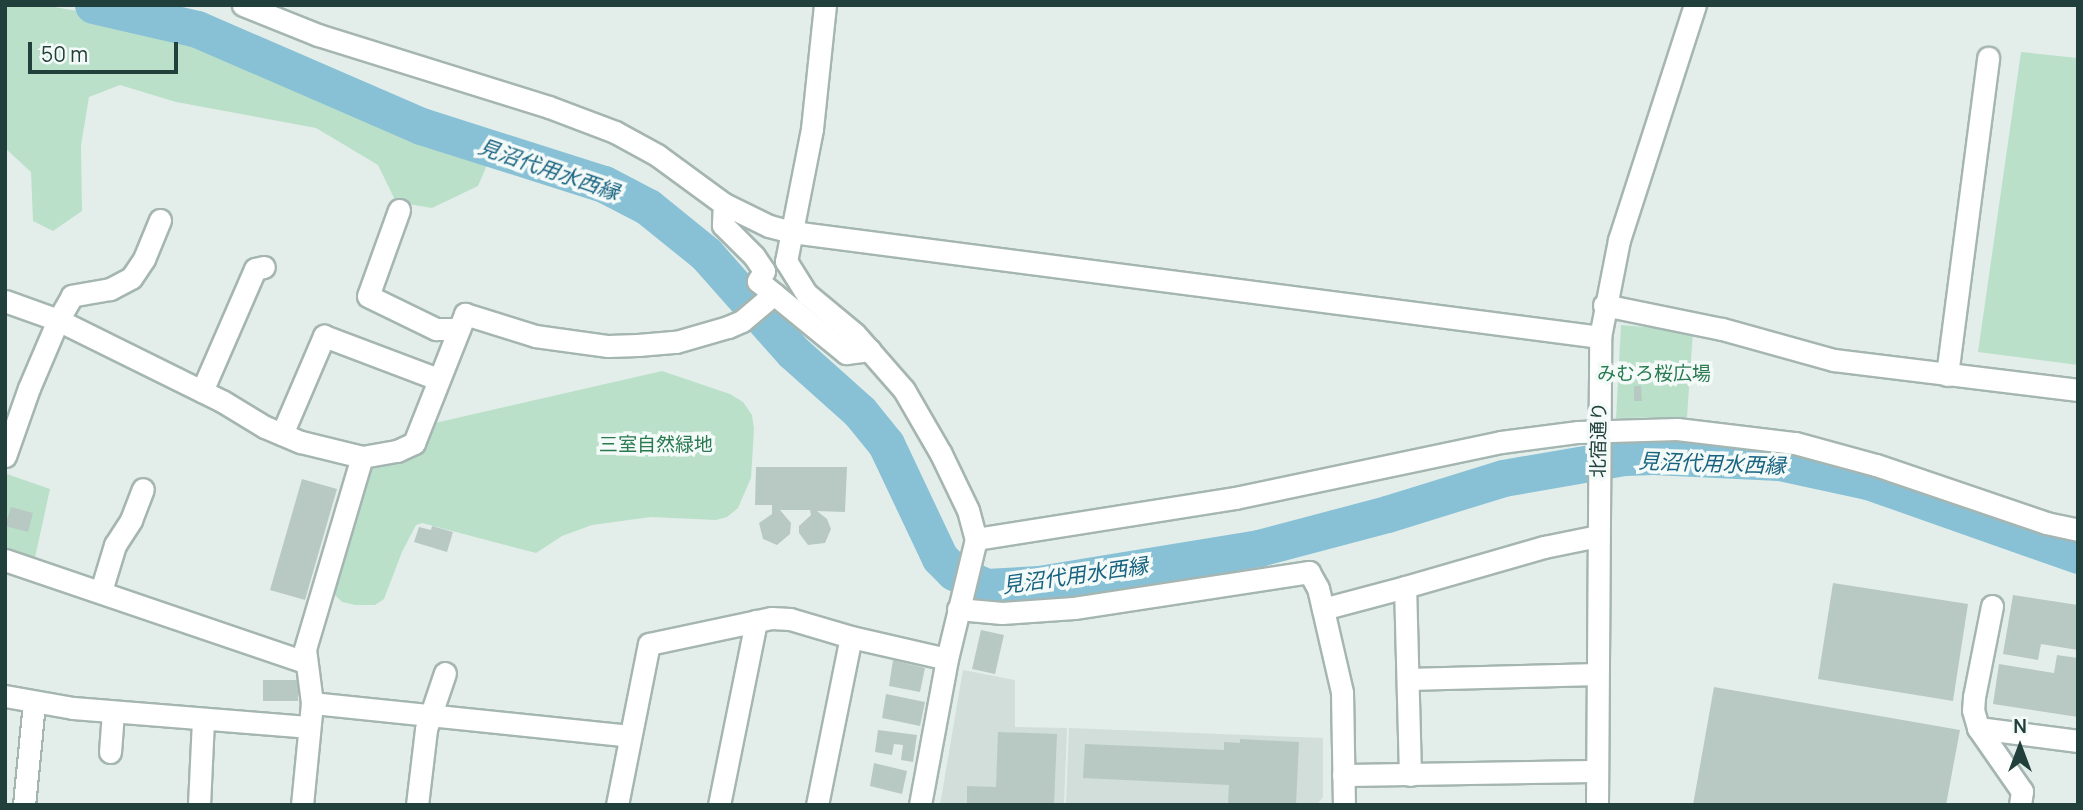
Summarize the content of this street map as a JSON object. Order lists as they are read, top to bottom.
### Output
{
  "streets": {
    "street": ["北宿通り"]
  },
  "water": ["見沼代用水西縁"],
  "parks": ["みむろ桜広場", "三室自然緑地"],
  "scale_bar": "50 m",
  "north": "top"
}
